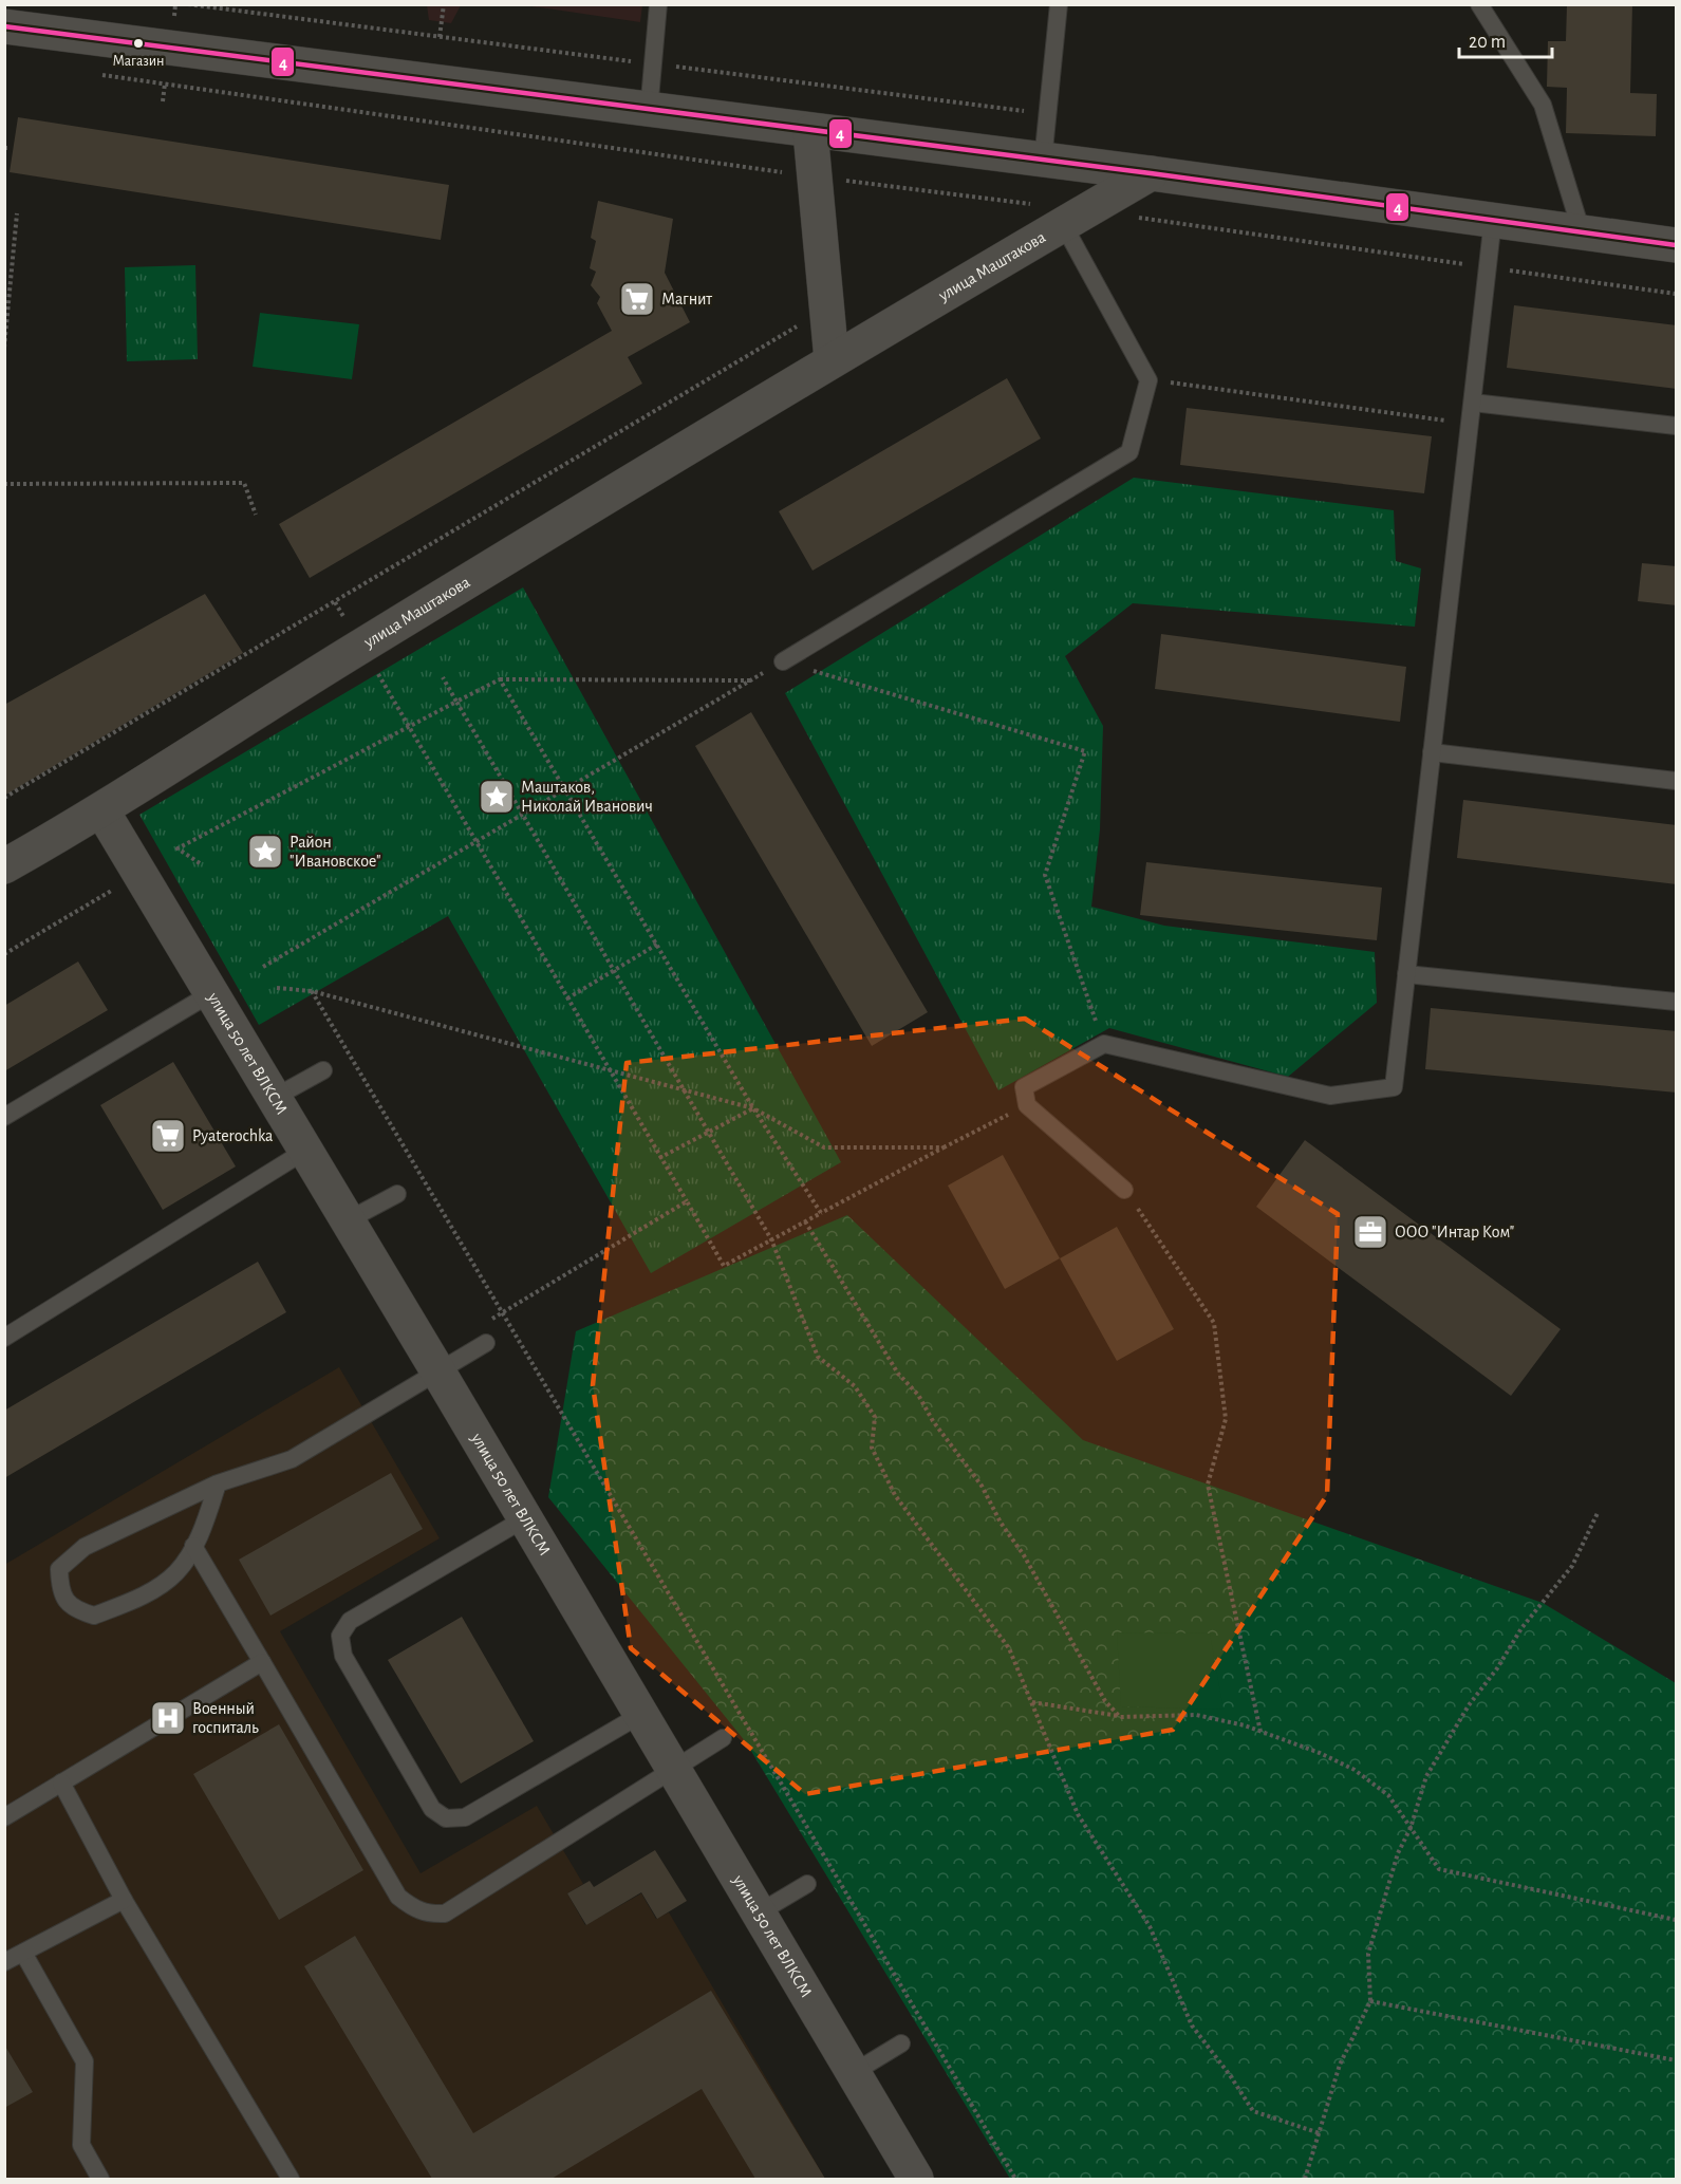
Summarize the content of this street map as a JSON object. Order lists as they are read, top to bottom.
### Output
{
  "streets": {
    "street": ["улица Маштакова", "улица 50 лет ВЛКСМ"]
  },
  "crossings": [
    ["улица Маштакова", "улица 50 лет ВЛКСМ"]
  ],
  "places": {
    "other": ["Магазин"],
    "supermarket": ["Магнит", "Pyaterochka"],
    "place": ["Маштаков, Николай Иванович", "Район \"Ивановское\""],
    "office": ["ООО \"Интар Ком\""],
    "hospital": ["Военный госпиталь"]
  },
  "lines": ["transit line 4"],
  "scale_bar": "20 m"
}
